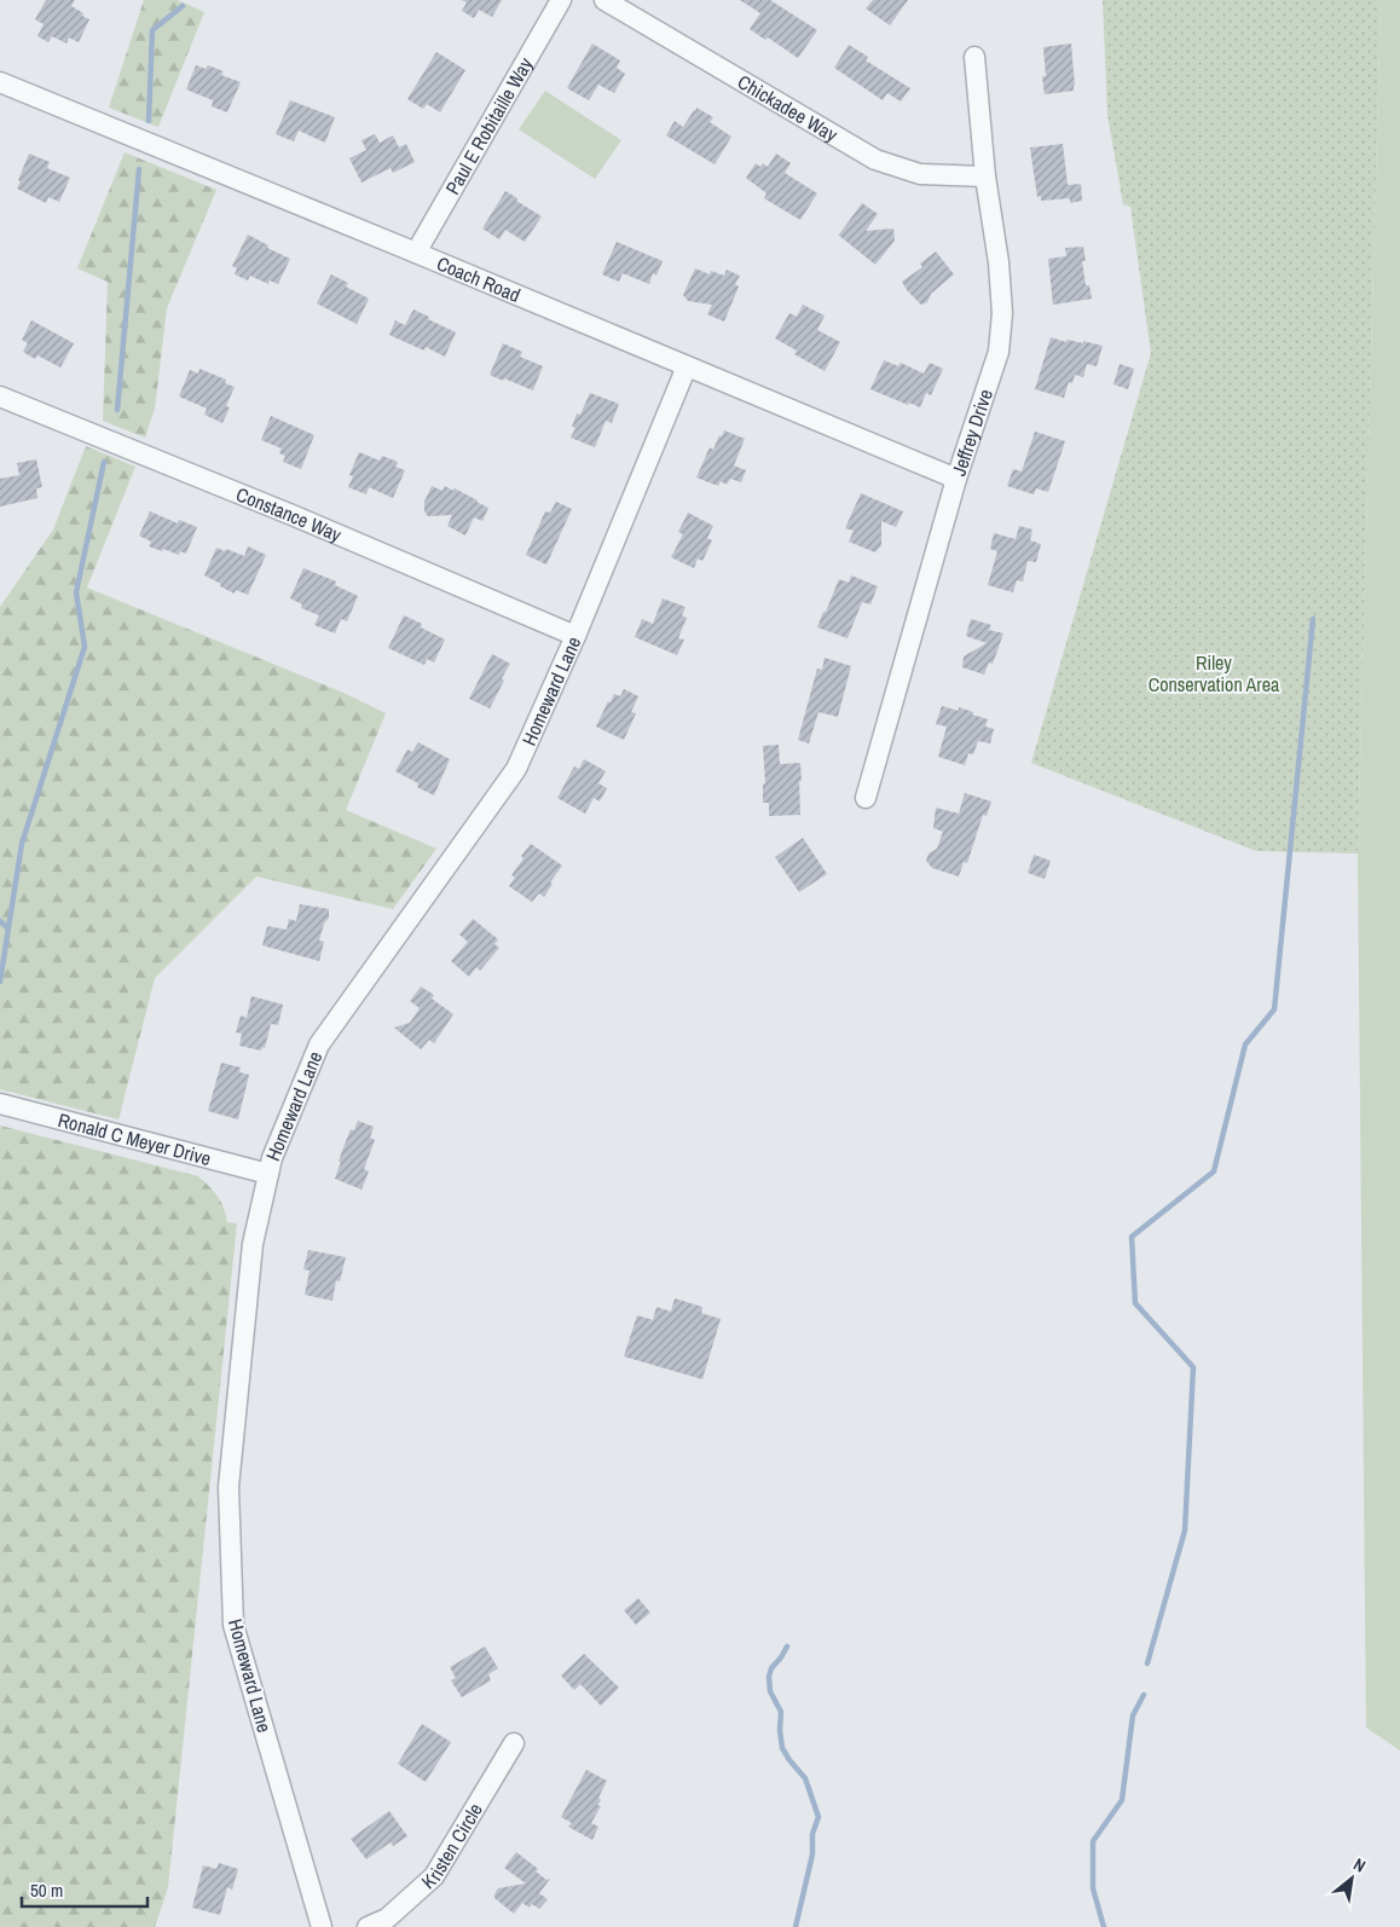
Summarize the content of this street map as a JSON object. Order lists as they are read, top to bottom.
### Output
{
  "streets": {
    "street": [
      "Chickadee Way",
      "Paul E Robitaille Way",
      "Coach Road",
      "Jeffrey Drive",
      "Constance Way",
      "Homeward Lane",
      "Ronald C Meyer Drive",
      "Kristen Circle"
    ]
  },
  "crossings": [
    ["Chickadee Way", "Jeffrey Drive"],
    ["Paul E Robitaille Way", "Coach Road"],
    ["Coach Road", "Jeffrey Drive"],
    ["Coach Road", "Homeward Lane"],
    ["Constance Way", "Homeward Lane"],
    ["Homeward Lane", "Ronald C Meyer Drive"]
  ],
  "parks": ["Riley Conservation Area"],
  "scale_bar": "50 m",
  "north": "top right"
}
